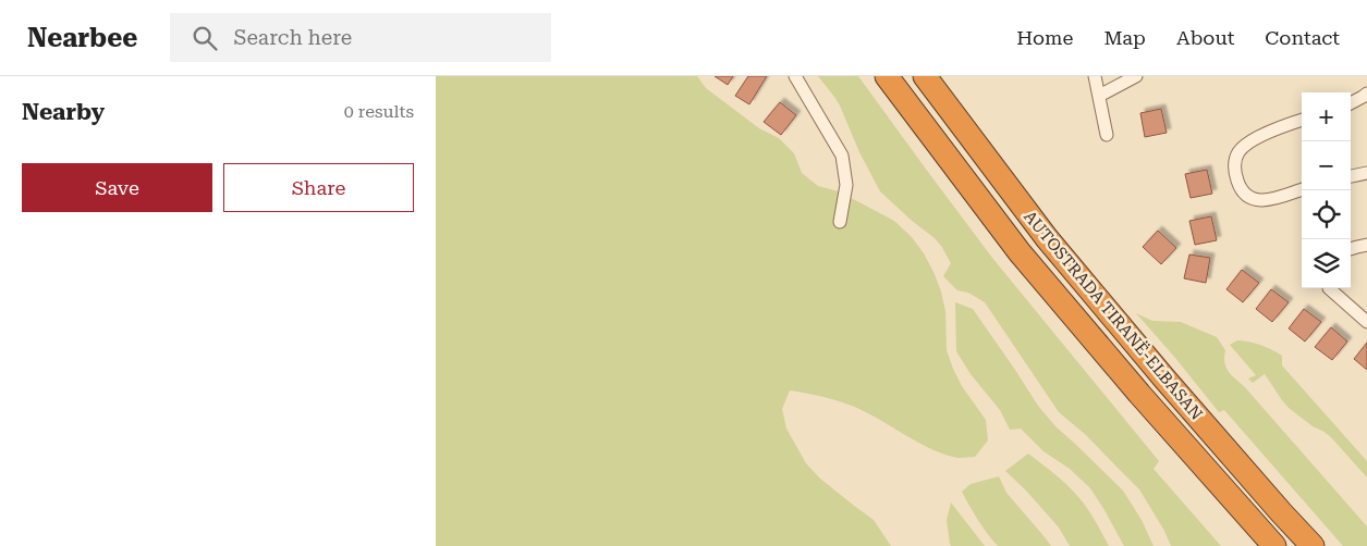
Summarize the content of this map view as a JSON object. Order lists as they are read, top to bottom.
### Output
{
  "streets": {
    "highway": ["AUTOSTRADA TIRANË-ELBASAN"]
  },
  "page": {
    "header": "Nearbee",
    "search": "Search here",
    "nav": [
      "Home",
      "Map",
      "About",
      "Contact"
    ],
    "heading": ["Nearby", "0 results"],
    "map_buttons": ["+", "−"],
    "buttons": ["Save", "Share"]
  }
}
